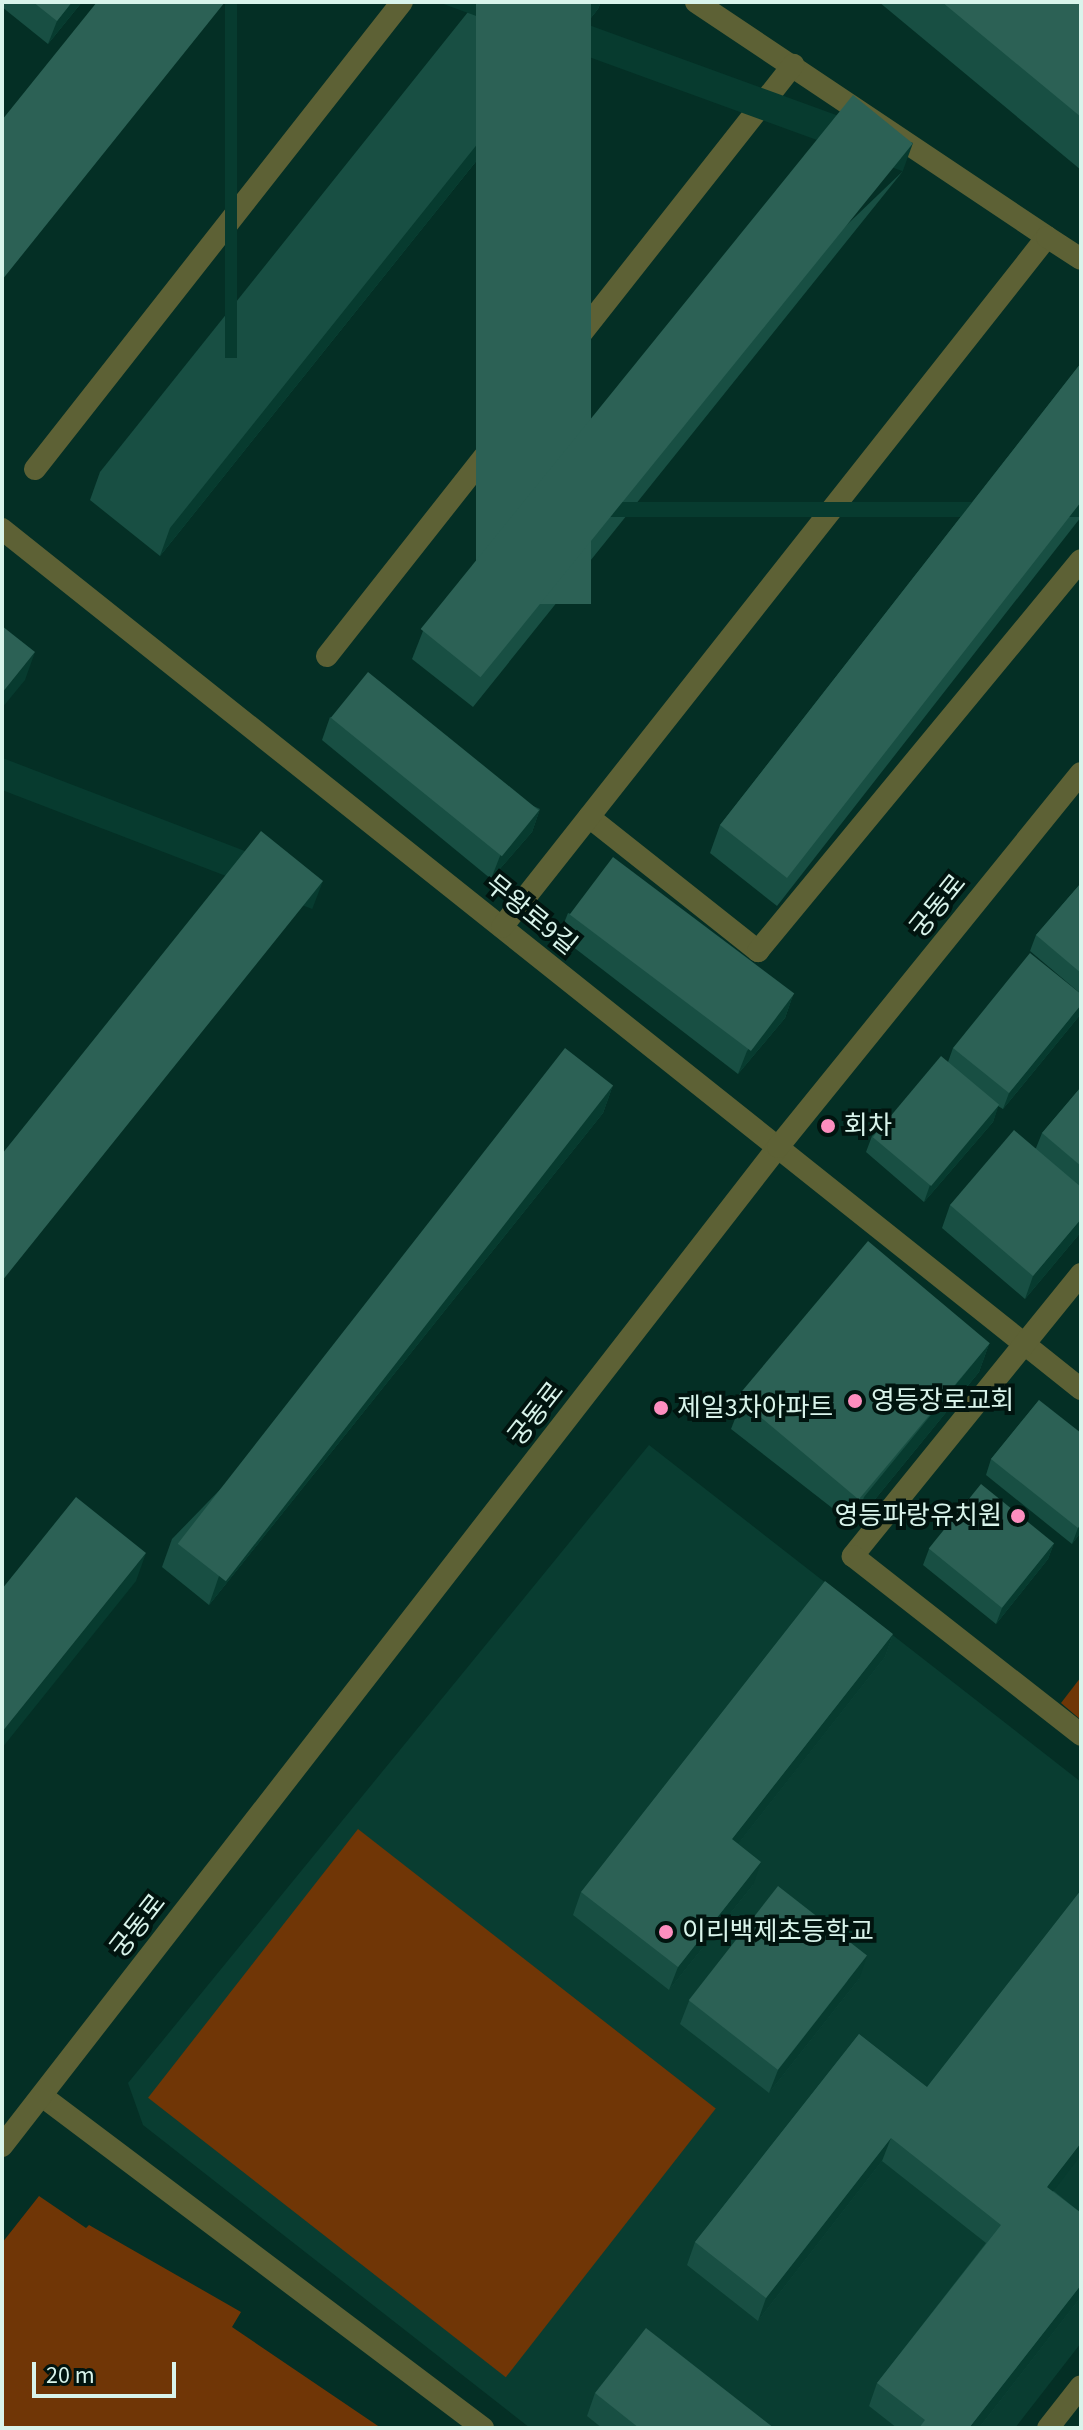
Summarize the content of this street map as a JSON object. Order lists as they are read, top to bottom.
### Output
{
  "streets": {
    "street": ["궁동로", "무왕로9길"]
  },
  "crossings": [
    ["궁동로", "무왕로9길"]
  ],
  "places": [
    "회차",
    "영등장로교회",
    "제일3차아파트",
    "영등파랑유치원",
    "이리백제초등학교"
  ],
  "scale_bar": "20 m"
}
